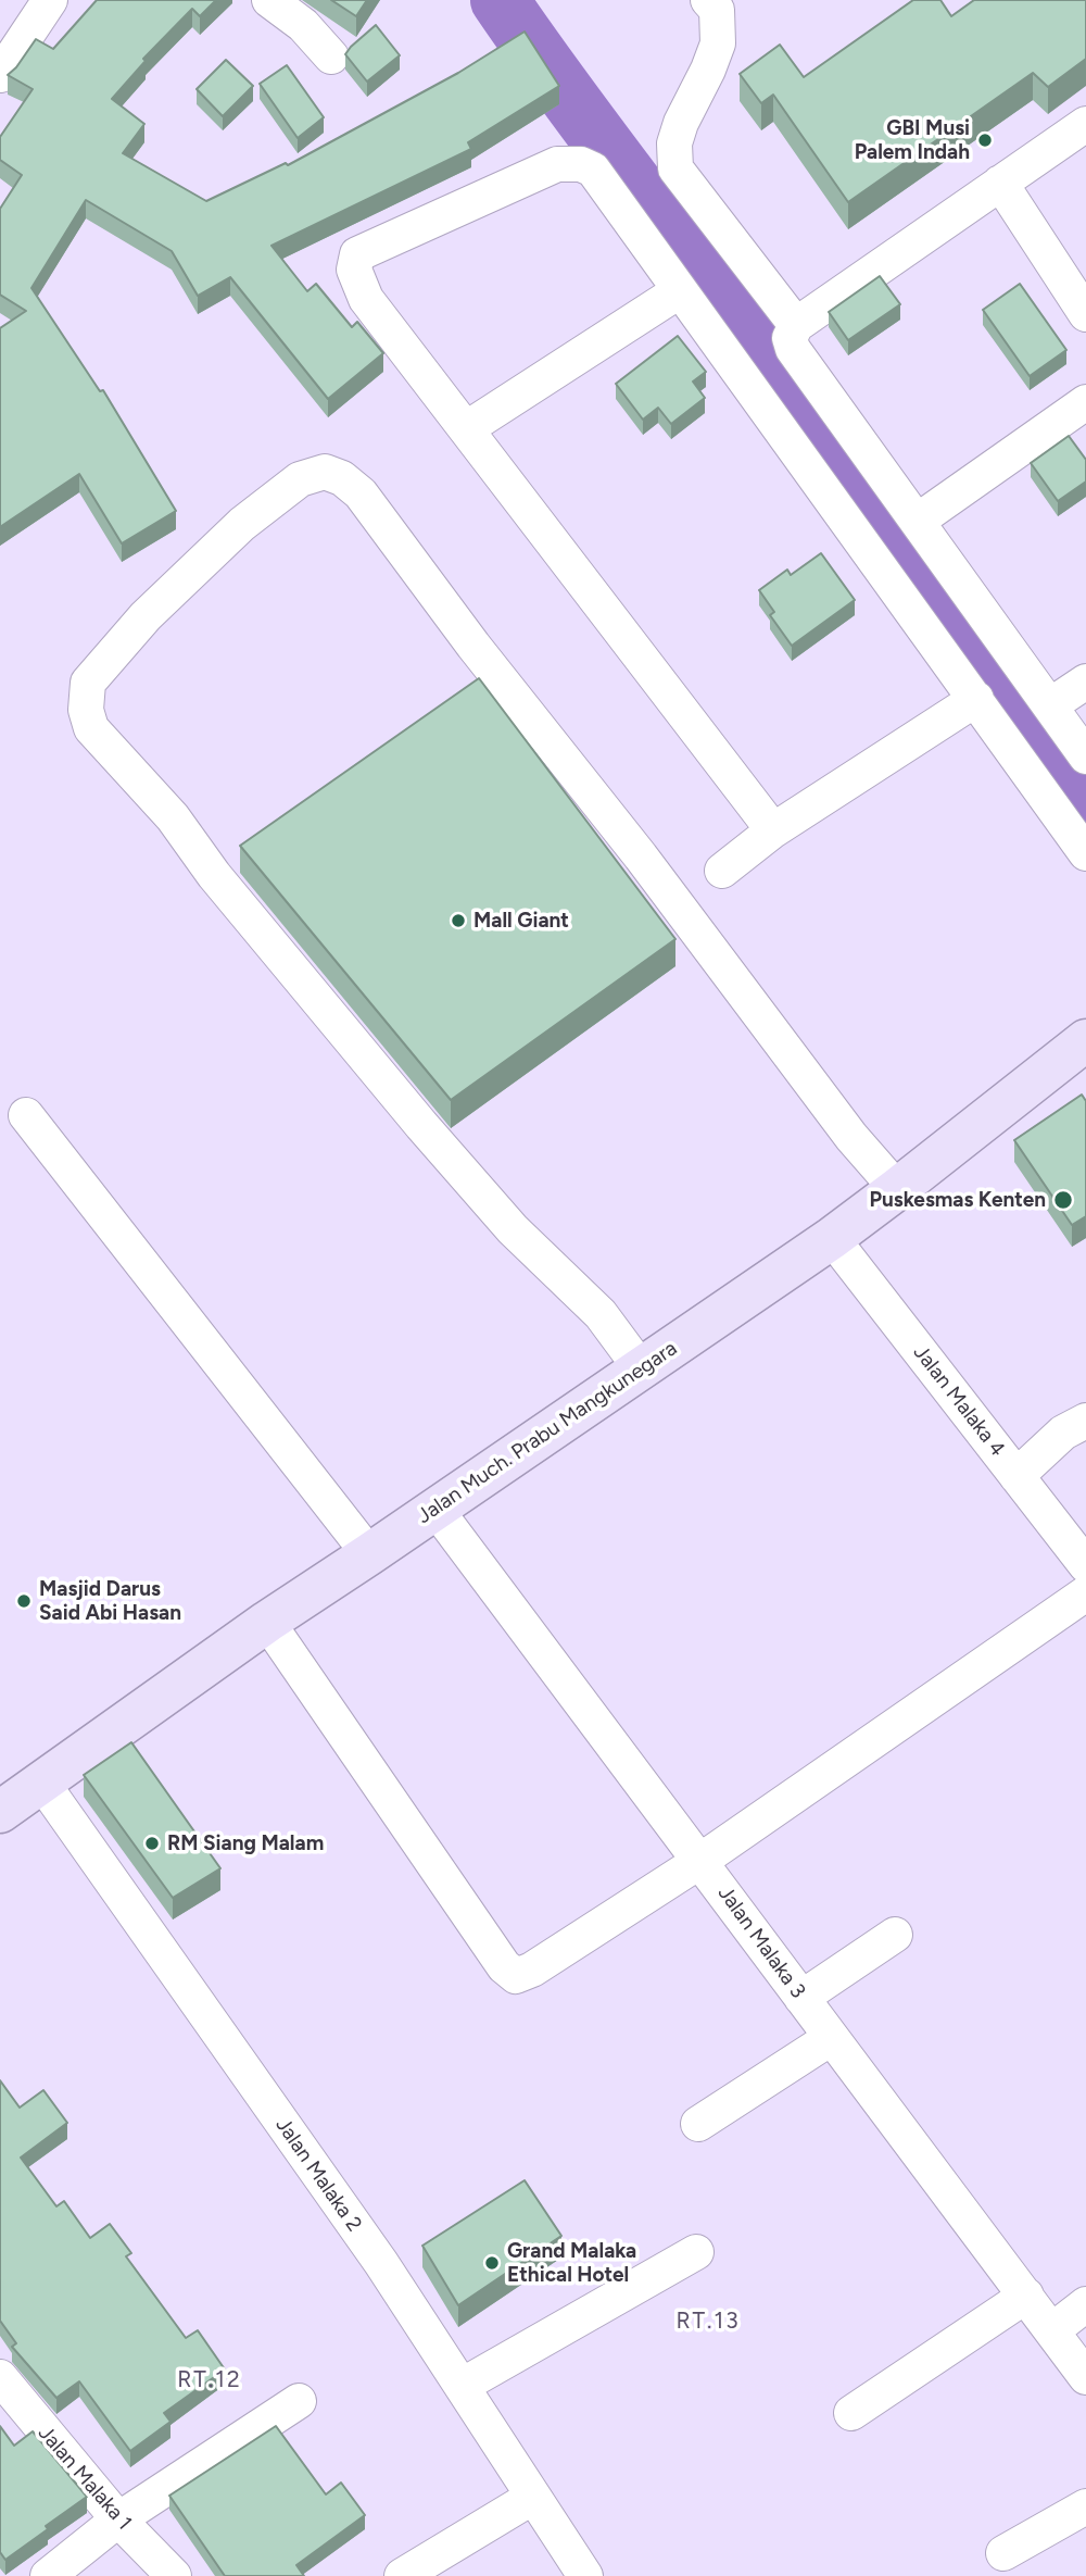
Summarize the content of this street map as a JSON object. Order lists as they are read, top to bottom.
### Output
{
  "streets": {
    "main road": ["Jalan Much. Prabu Mangkunegara"],
    "street": [
      "Jalan Malaka 4",
      "Jalan Malaka 3",
      "Jalan Malaka 2",
      "Jalan Malaka 1"
    ]
  },
  "crossings": [
    ["Jalan Malaka 4", "Jalan Much. Prabu Mangkunegara"],
    ["Jalan Much. Prabu Mangkunegara", "Jalan Malaka 3"],
    ["Jalan Much. Prabu Mangkunegara", "Jalan Malaka 2"]
  ],
  "districts": ["RT.13", "RT.12"],
  "places": [
    "GBI Musi Palem Indah",
    "Mall Giant",
    "Puskesmas Kenten",
    "Masjid Darus Said Abi Hasan",
    "RM Siang Malam",
    "Grand Malaka Ethical Hotel"
  ]
}
